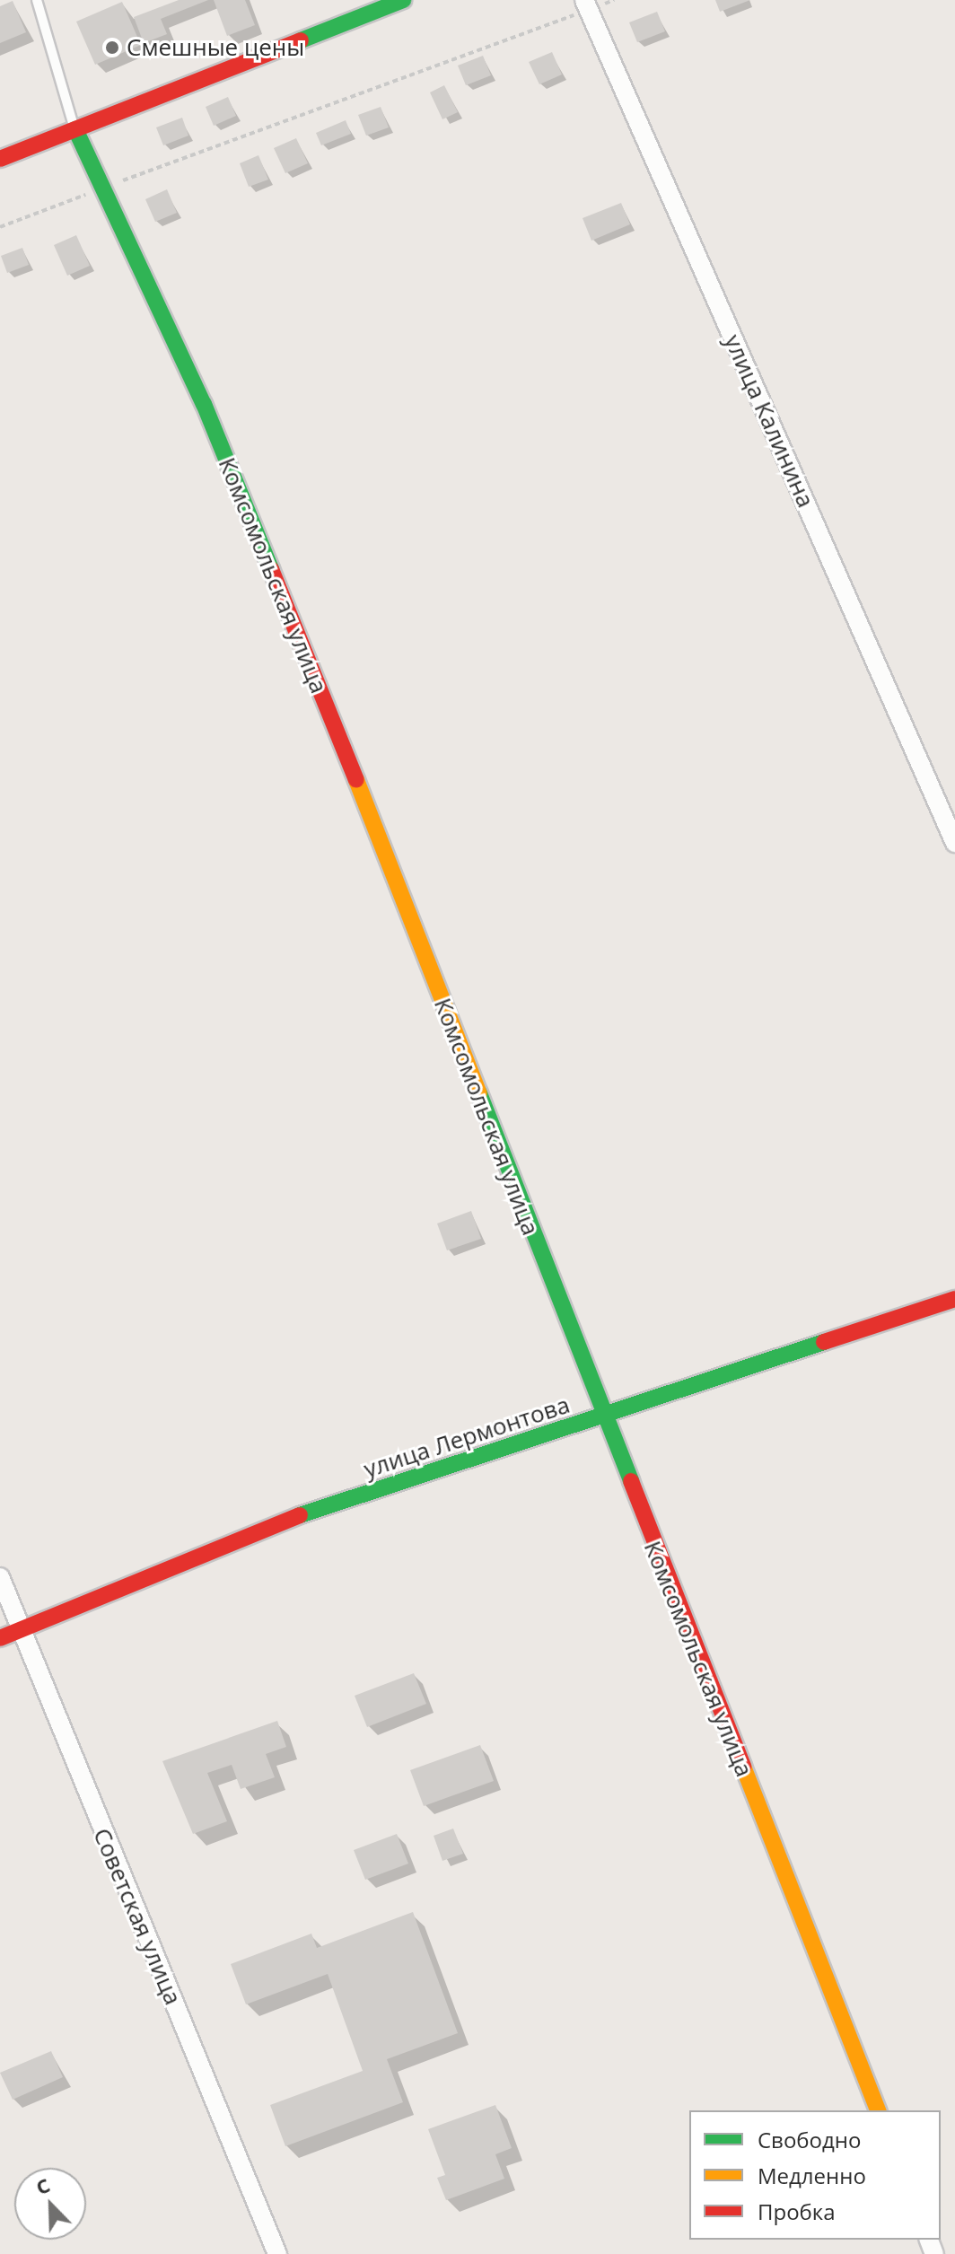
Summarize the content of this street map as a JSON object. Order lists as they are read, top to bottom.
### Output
{
  "streets": {
    "street": [
      "улица Калинина",
      "Комсомольская улица",
      "улица Лермонтова",
      "Советская улица"
    ]
  },
  "crossings": [
    ["Комсомольская улица", "улица Лермонтова"],
    ["улица Лермонтова", "Советская улица"]
  ],
  "places": ["Смешные цены"],
  "legend": ["Свободно", "Медленно", "Пробка"],
  "north": "top left"
}
